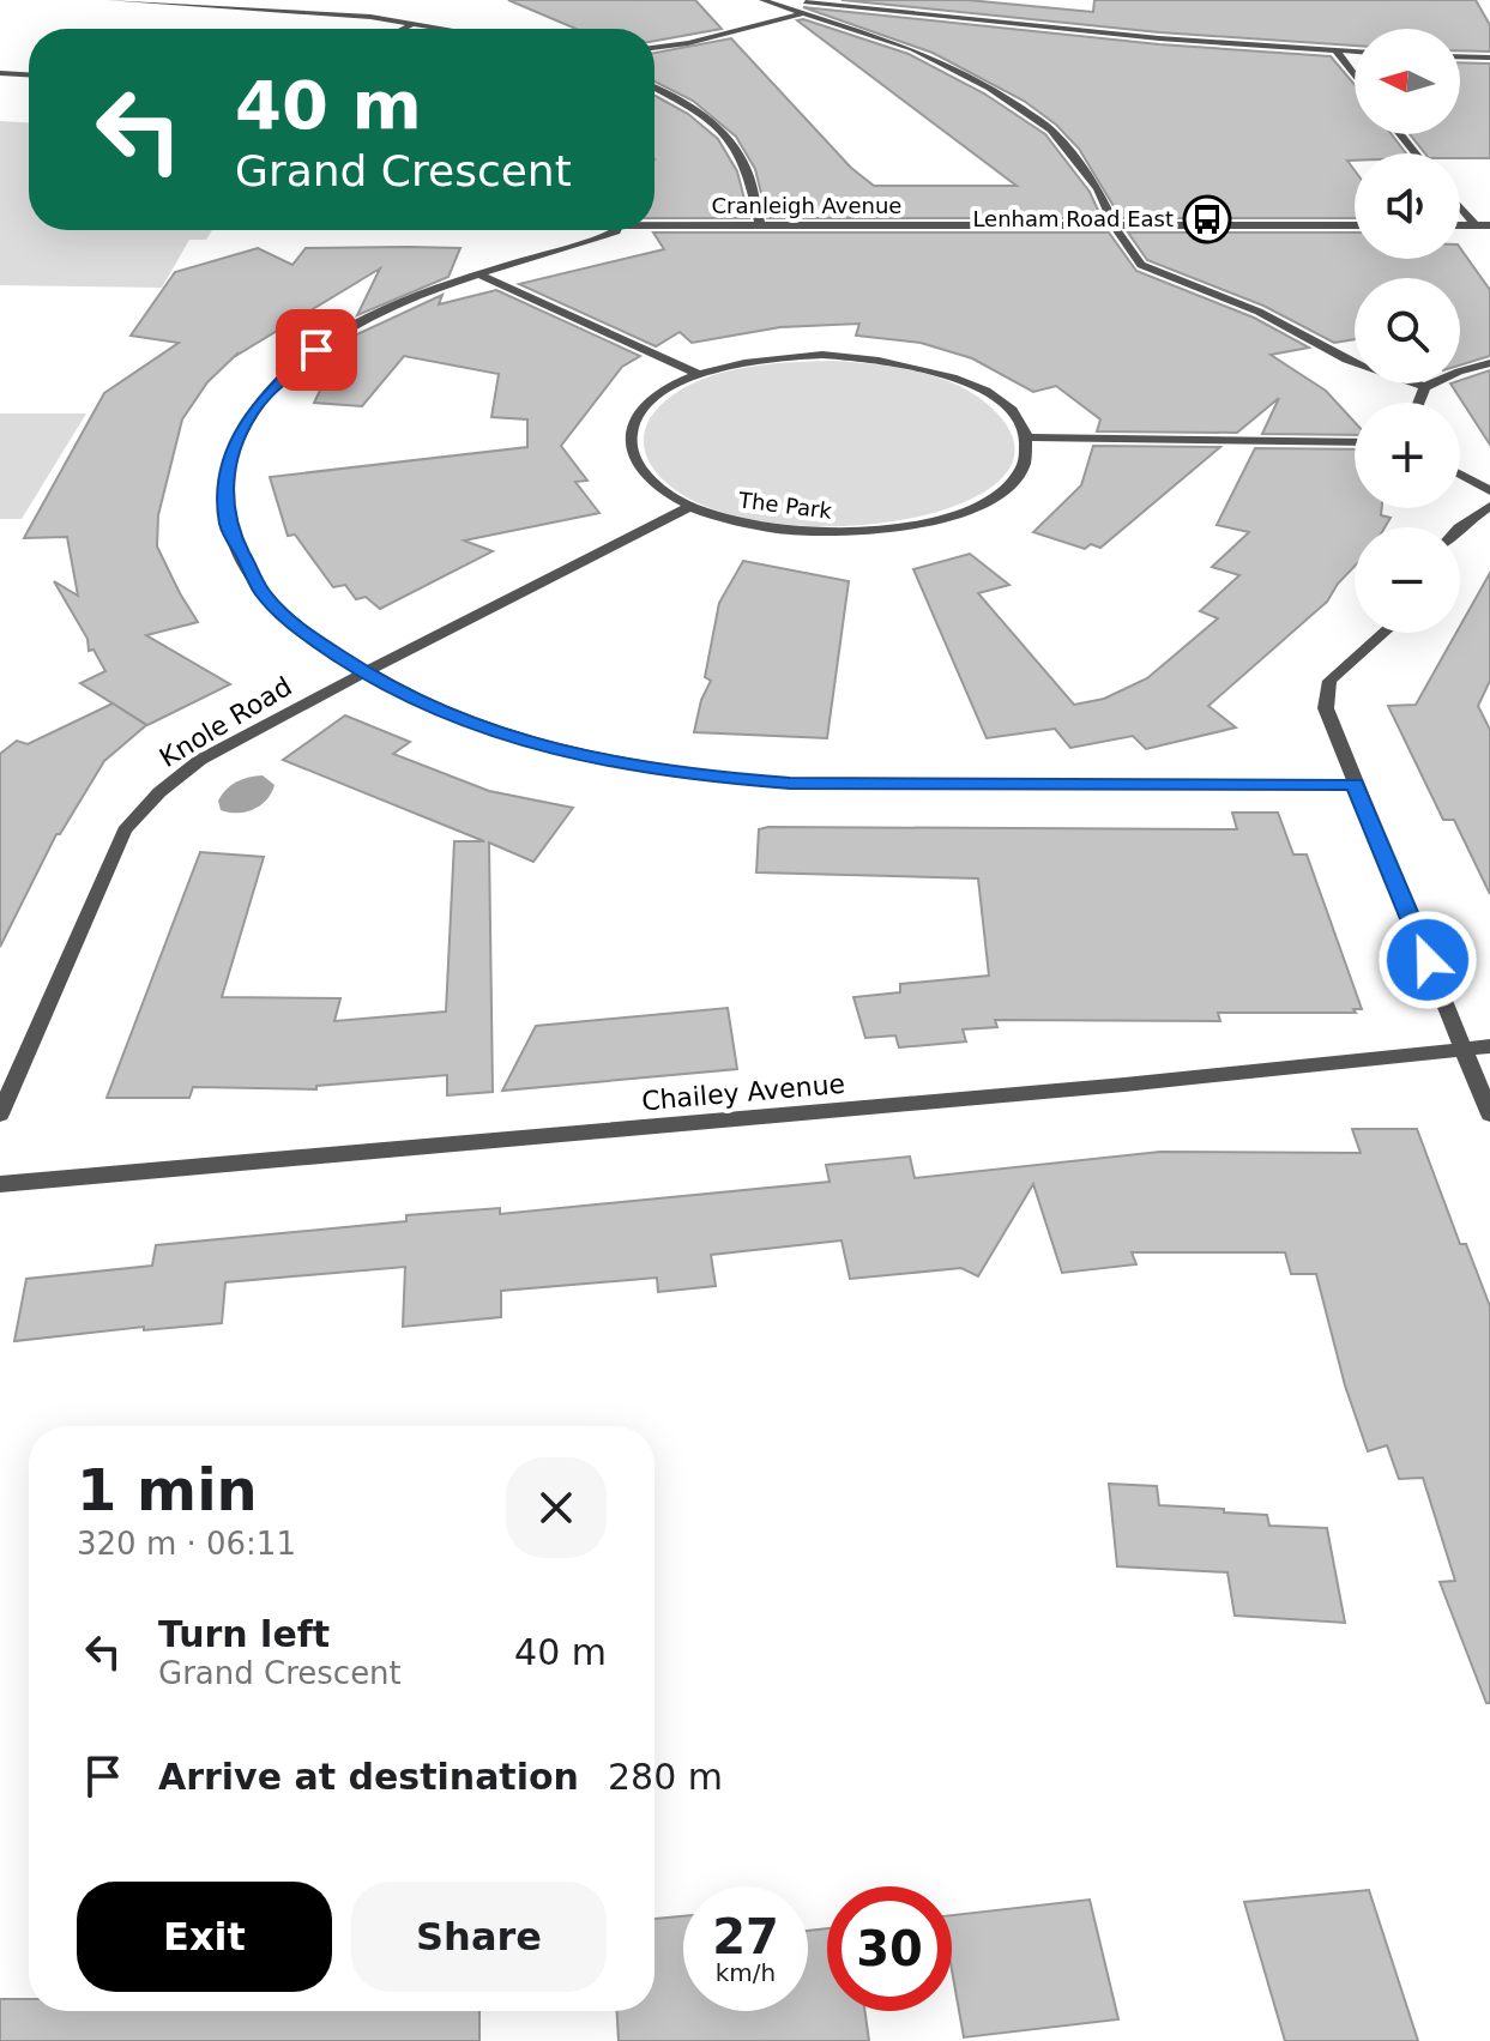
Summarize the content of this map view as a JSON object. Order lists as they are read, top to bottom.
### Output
{
  "streets": {
    "street": [
      "Cranleigh Avenue",
      "The Park",
      "Knole Road",
      "Chailey Avenue"
    ]
  },
  "crossings": [
    ["The Park", "Knole Road"]
  ],
  "places": {
    "bus stop": ["Lenham Road East"]
  },
  "north": "left",
  "page": {
    "map_buttons": ["+", "−"],
    "turn": ["40 m", "Grand Crescent"],
    "heading": ["1 min", "320 m · 06:11"],
    "list": [
      {
        "name": "Turn left",
        "note": "Grand Crescent",
        "value": "40 m"
      },
      {
        "name": "Arrive at destination",
        "value": "280 m"
      }
    ],
    "buttons": ["Exit", "Share"],
    "speed": "27 km/h",
    "limit": "30"
  }
}
